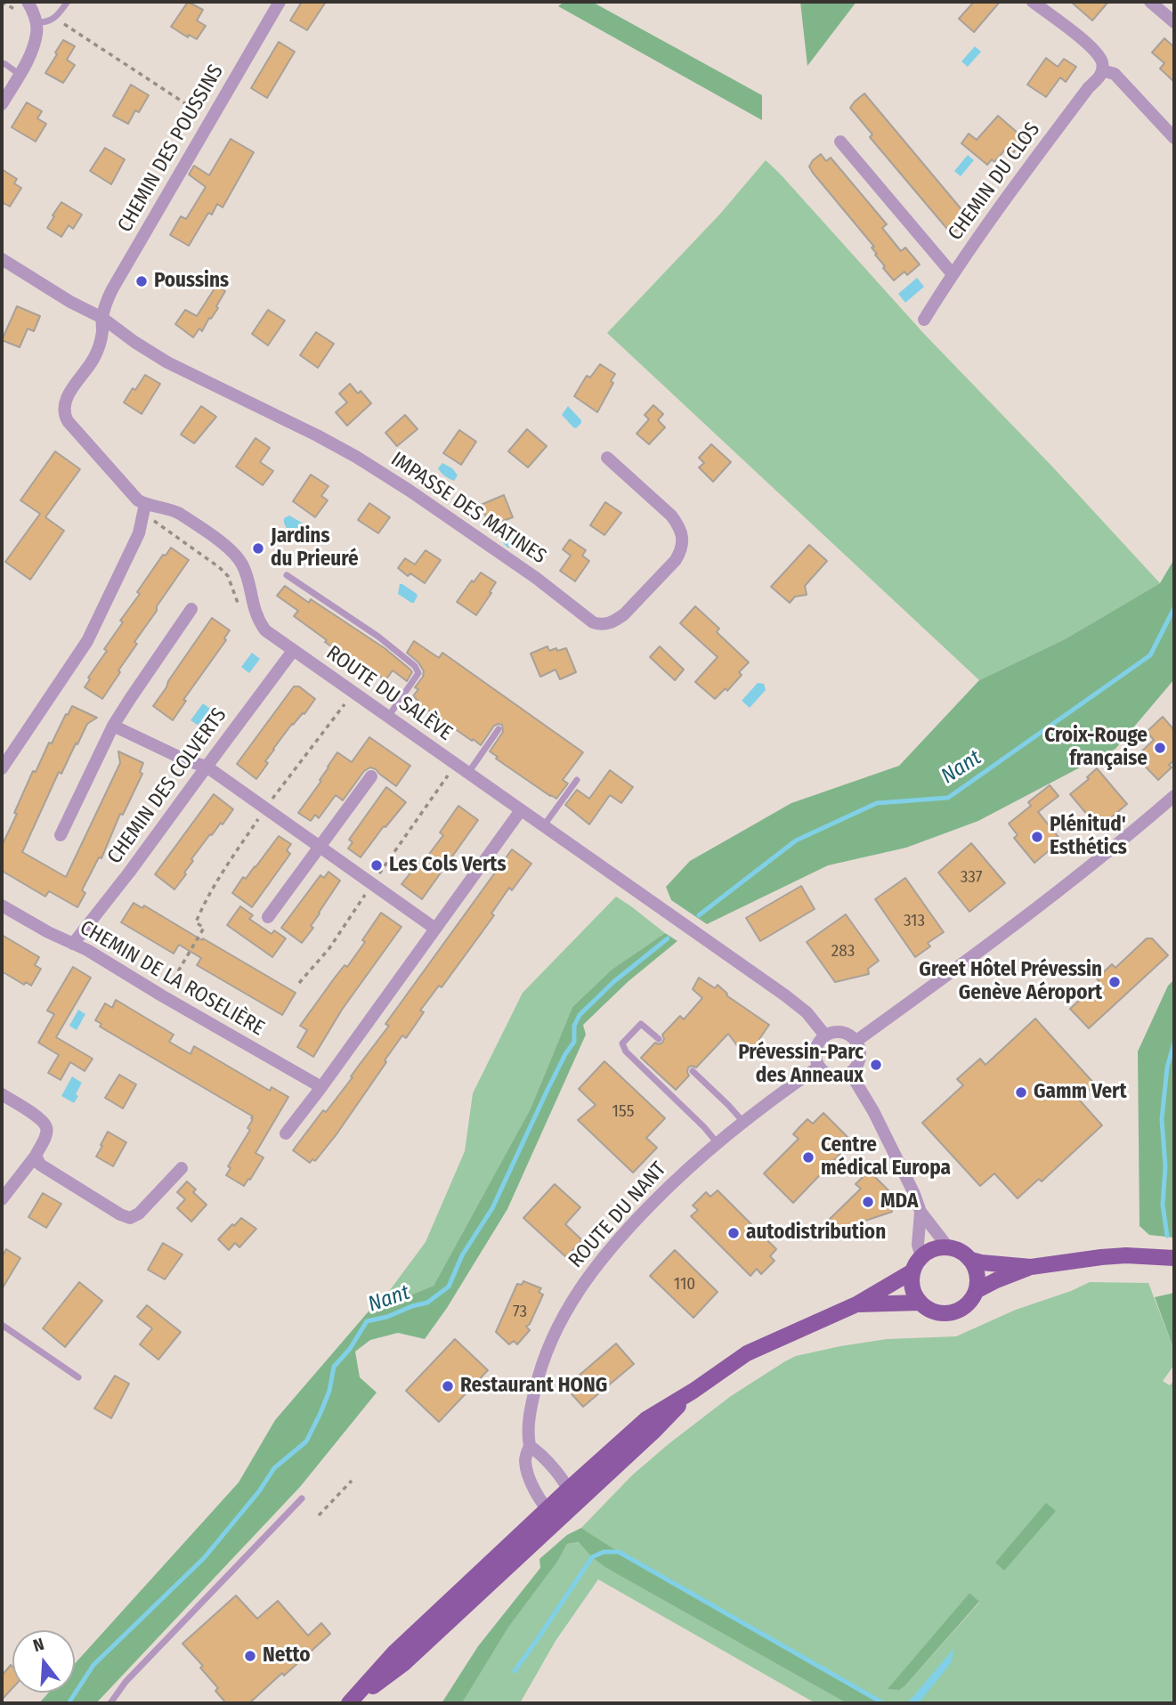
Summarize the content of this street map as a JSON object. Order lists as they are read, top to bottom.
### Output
{
  "streets": {
    "street": [
      "CHEMIN DES POUSSINS",
      "CHEMIN DU CLOS",
      "IMPASSE DES MATINES",
      "ROUTE DU SALÈVE",
      "CHEMIN DES COLVERTS",
      "CHEMIN DE LA ROSELIÈRE",
      "ROUTE DU NANT"
    ]
  },
  "crossings": [
    ["CHEMIN DES POUSSINS", "IMPASSE DES MATINES"],
    ["CHEMIN DES POUSSINS", "ROUTE DU SALÈVE"],
    ["IMPASSE DES MATINES", "ROUTE DU SALÈVE"],
    ["ROUTE DU SALÈVE", "CHEMIN DES COLVERTS"],
    ["ROUTE DU SALÈVE", "ROUTE DU NANT"],
    ["CHEMIN DES COLVERTS", "CHEMIN DE LA ROSELIÈRE"]
  ],
  "water": ["Nant"],
  "places": [
    "Poussins",
    "Jardins du Prieuré",
    "Croix-Rouge française",
    "Plénitud' Esthétics",
    "Les Cols Verts",
    "Greet Hôtel Prévessin Genève Aéroport",
    "Prévessin-Parc des Anneaux",
    "Gamm Vert",
    "Centre médical Europa",
    "MDA",
    "autodistribution",
    "Restaurant HONG",
    "Netto"
  ],
  "house_numbers": [
    "337",
    "313",
    "283",
    "155",
    "110",
    "73"
  ],
  "north": "top"
}
